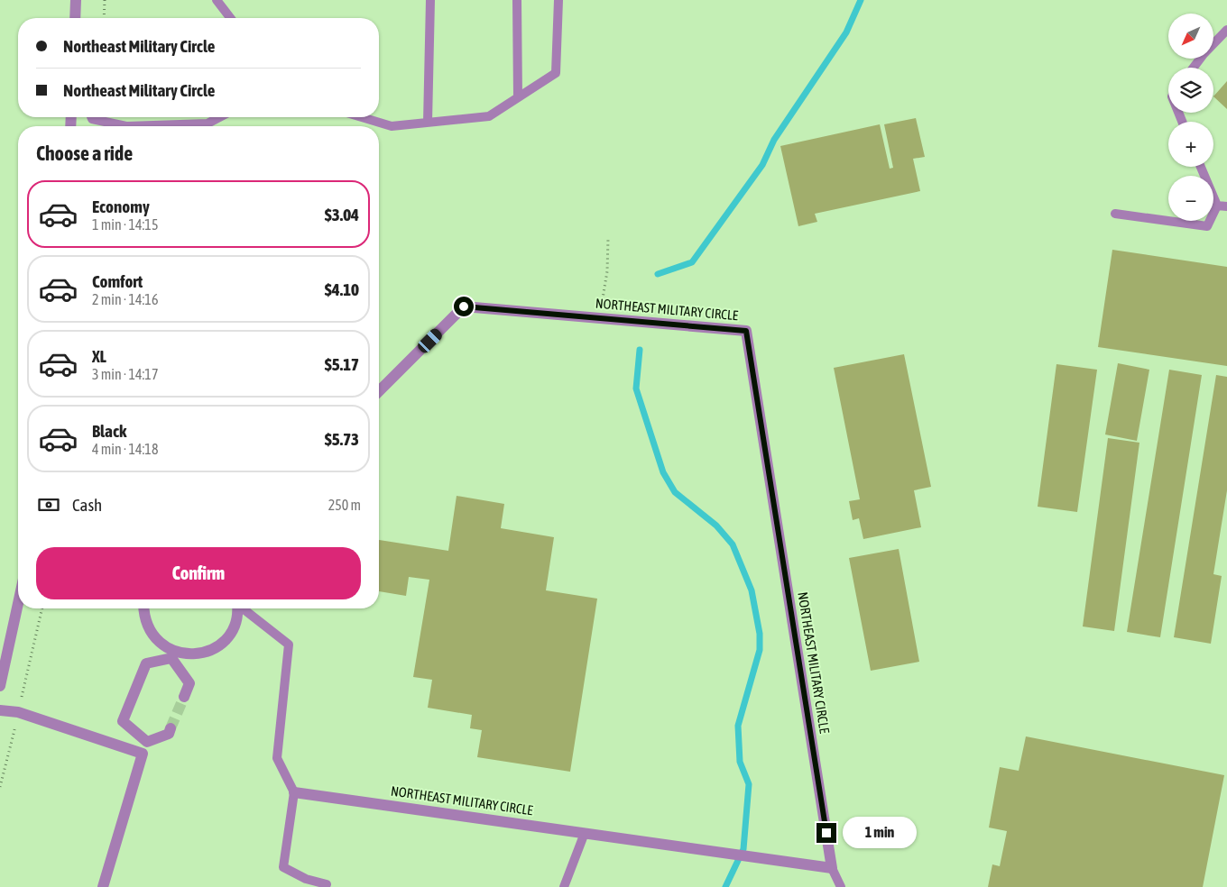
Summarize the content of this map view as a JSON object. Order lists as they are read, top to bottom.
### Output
{
  "streets": {
    "street": ["NORTHEAST MILITARY CIRCLE"]
  },
  "north": "bottom left",
  "page": {
    "map_buttons": ["+", "−"],
    "banner": ["Northeast Military Circle", "Northeast Military Circle"],
    "heading": "Choose a ride",
    "list": [
      {
        "name": "Economy",
        "note": "1 min · 14:15",
        "value": "$3.04"
      },
      {
        "name": "Comfort",
        "note": "2 min · 14:16",
        "value": "$4.10"
      },
      {
        "name": "XL",
        "note": "3 min · 14:17",
        "value": "$5.17"
      },
      {
        "name": "Black",
        "note": "4 min · 14:18",
        "value": "$5.73"
      }
    ],
    "pay": ["Cash", "250 m"],
    "buttons": "Confirm",
    "bubble": "1 min"
  }
}
